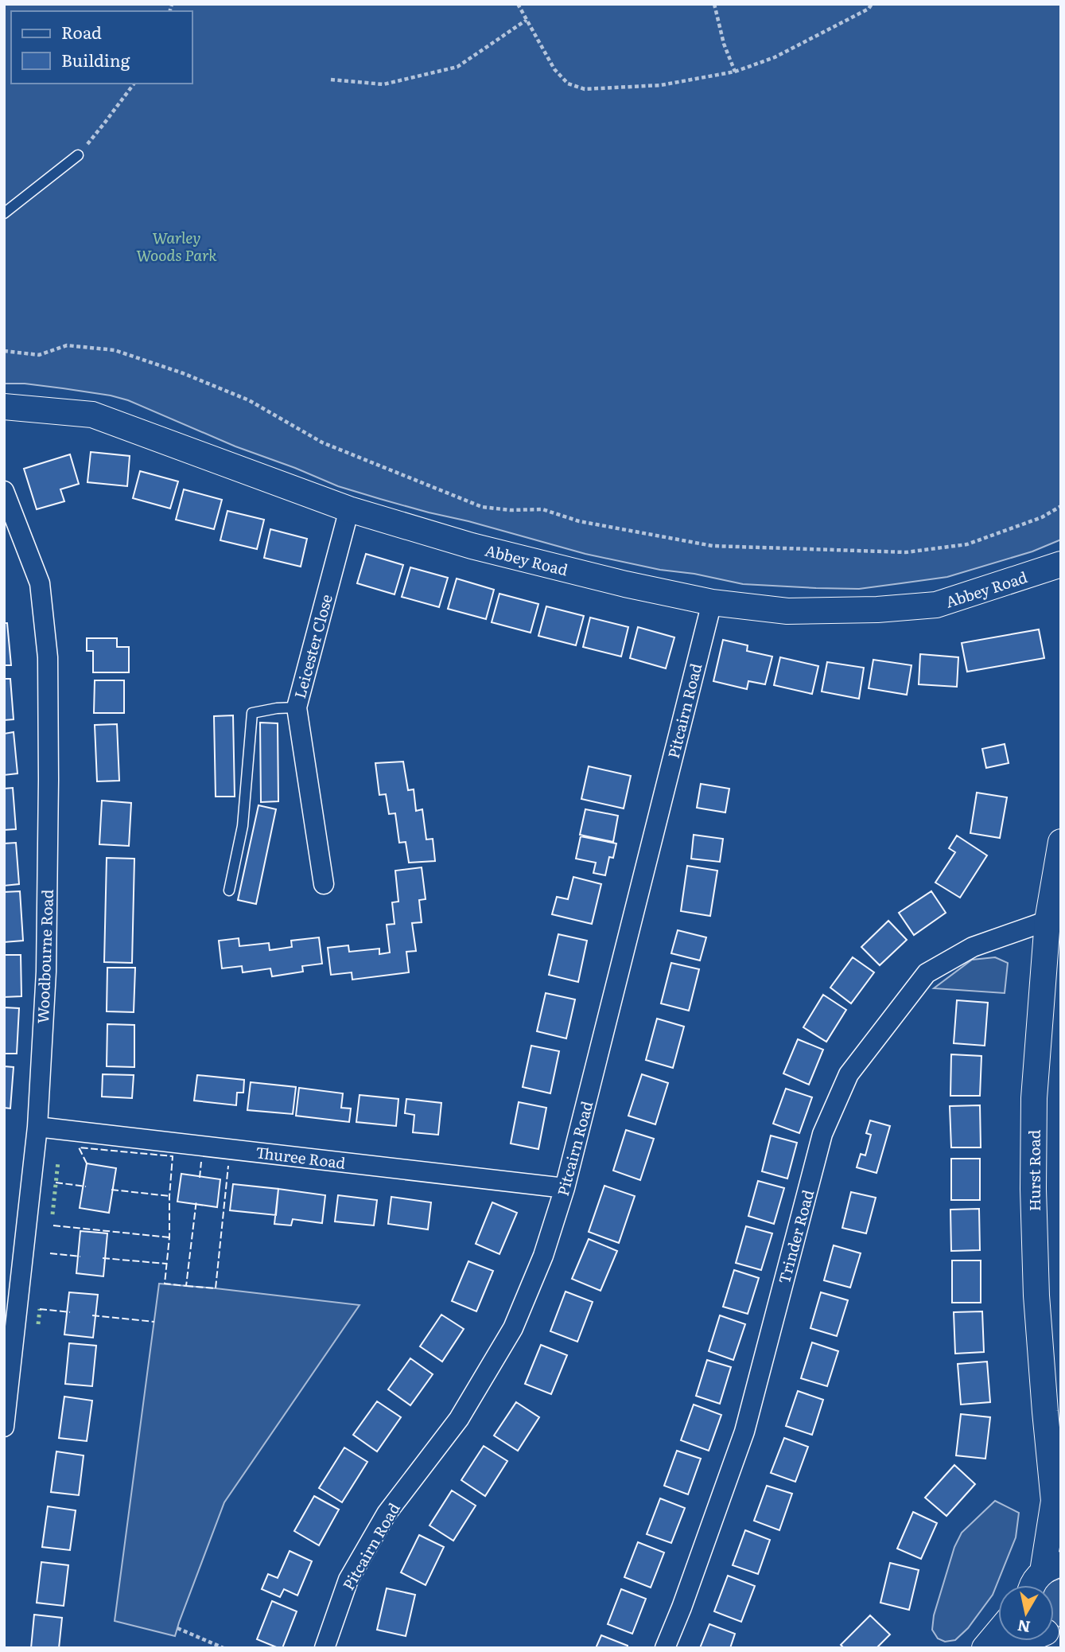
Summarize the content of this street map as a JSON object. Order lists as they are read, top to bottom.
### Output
{
  "streets": {
    "street": [
      "Abbey Road",
      "Leicester Close",
      "Pitcairn Road",
      "Woodbourne Road",
      "Thuree Road",
      "Hurst Road",
      "Trinder Road"
    ]
  },
  "crossings": [
    ["Abbey Road", "Leicester Close"],
    ["Abbey Road", "Pitcairn Road"],
    ["Pitcairn Road", "Thuree Road"],
    ["Woodbourne Road", "Thuree Road"],
    ["Hurst Road", "Trinder Road"]
  ],
  "parks": ["Warley Woods Park"],
  "legend": ["Road", "Building"],
  "north": "bottom"
}
